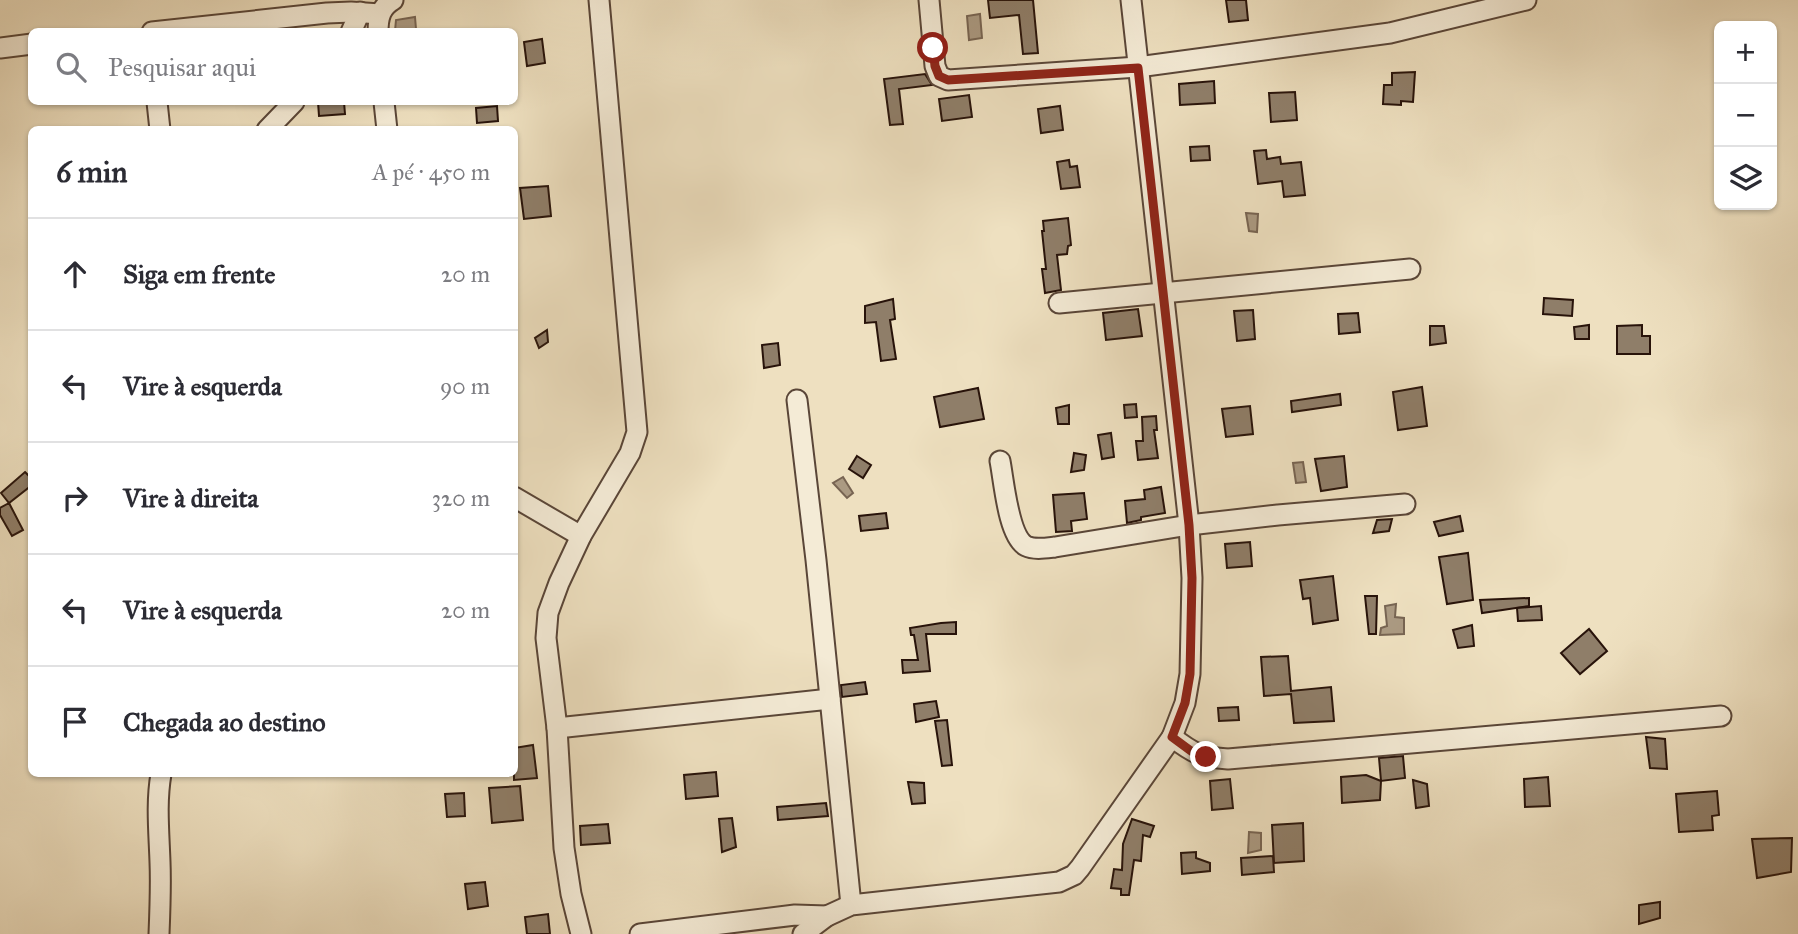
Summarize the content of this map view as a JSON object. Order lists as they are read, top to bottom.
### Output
{
  "page": {
    "map_buttons": ["+", "−"],
    "search": "Pesquisar aqui",
    "heading": ["6 min", "A pé · 450 m"],
    "list": [
      ["Siga em frente", "20 m"],
      ["Vire à esquerda", "90 m"],
      ["Vire à direita", "320 m"],
      ["Vire à esquerda", "20 m"],
      "Chegada ao destino"
    ]
  }
}
